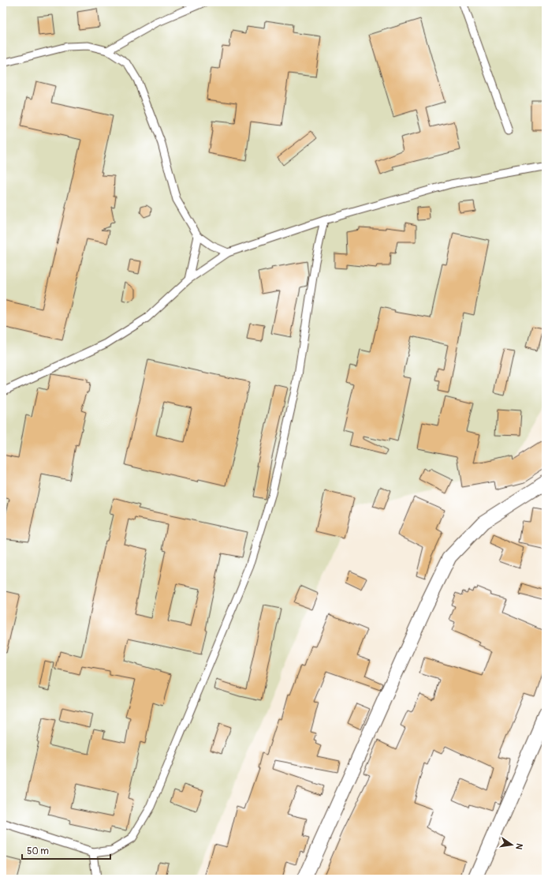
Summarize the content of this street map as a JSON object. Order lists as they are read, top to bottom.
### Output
{
  "scale_bar": "50 m",
  "north": "right"
}
